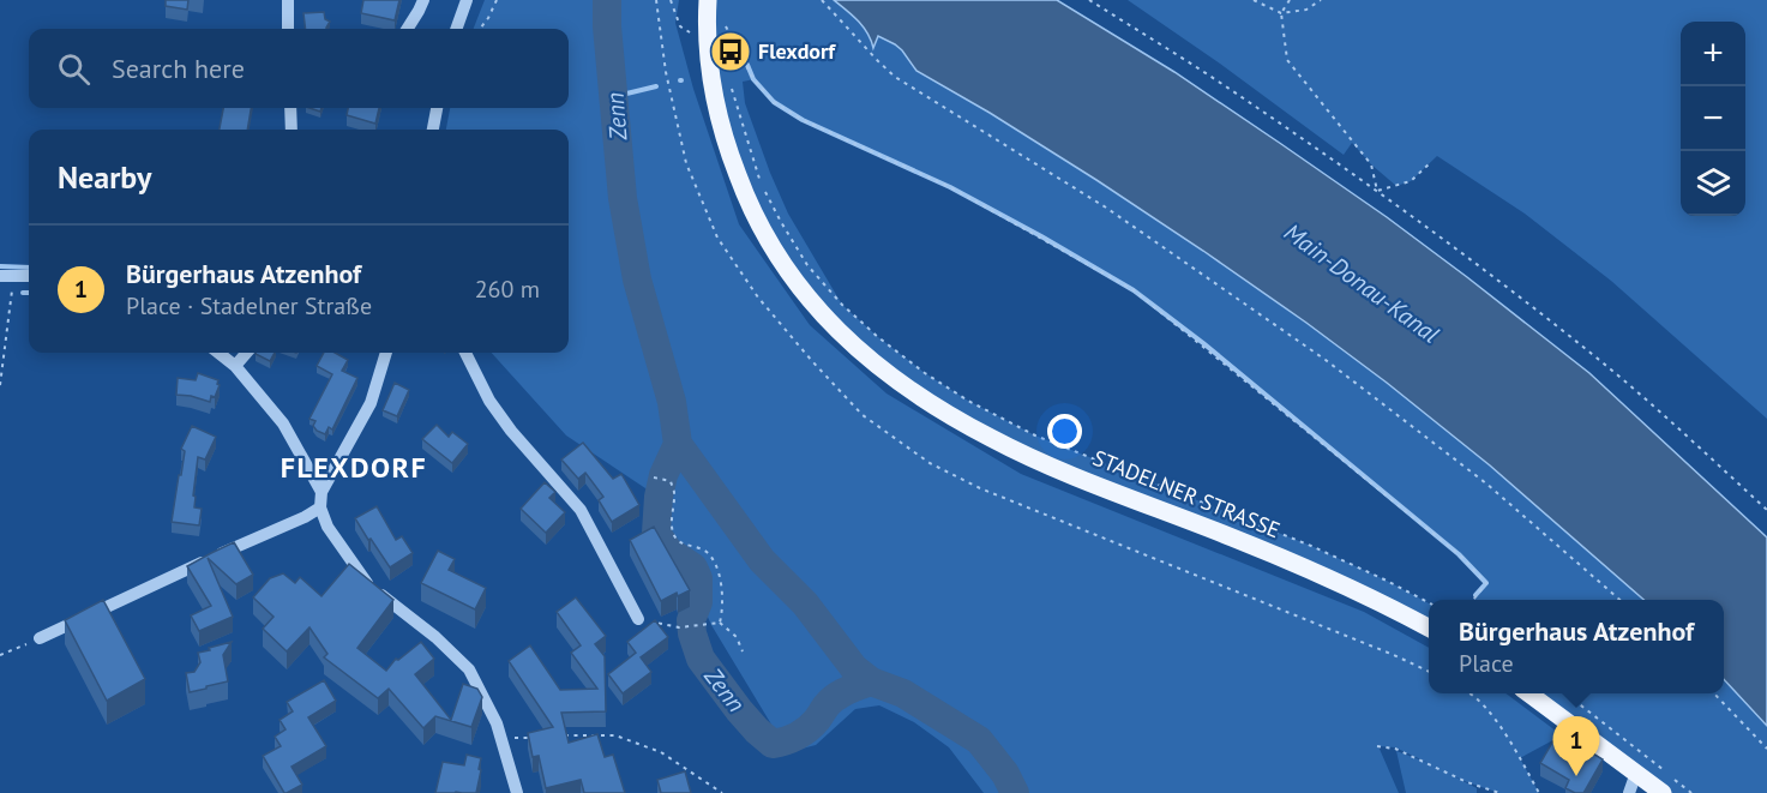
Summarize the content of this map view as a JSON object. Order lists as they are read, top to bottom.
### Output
{
  "streets": {
    "main road": ["STADELNER STRASSE"]
  },
  "districts": ["FLEXDORF"],
  "water": ["Zenn", "Main-Donau-Kanal"],
  "places": {
    "bus stop": ["Flexdorf"]
  },
  "page": {
    "map_buttons": ["+", "−"],
    "search": "Search here",
    "heading": "Nearby",
    "list": [
      {
        "mark": "1",
        "name": "Bürgerhaus Atzenhof",
        "note": "Place · Stadelner Straße",
        "value": "260 m"
      }
    ],
    "popup": ["Bürgerhaus Atzenhof", "Place"],
    "pins": "1"
  }
}
